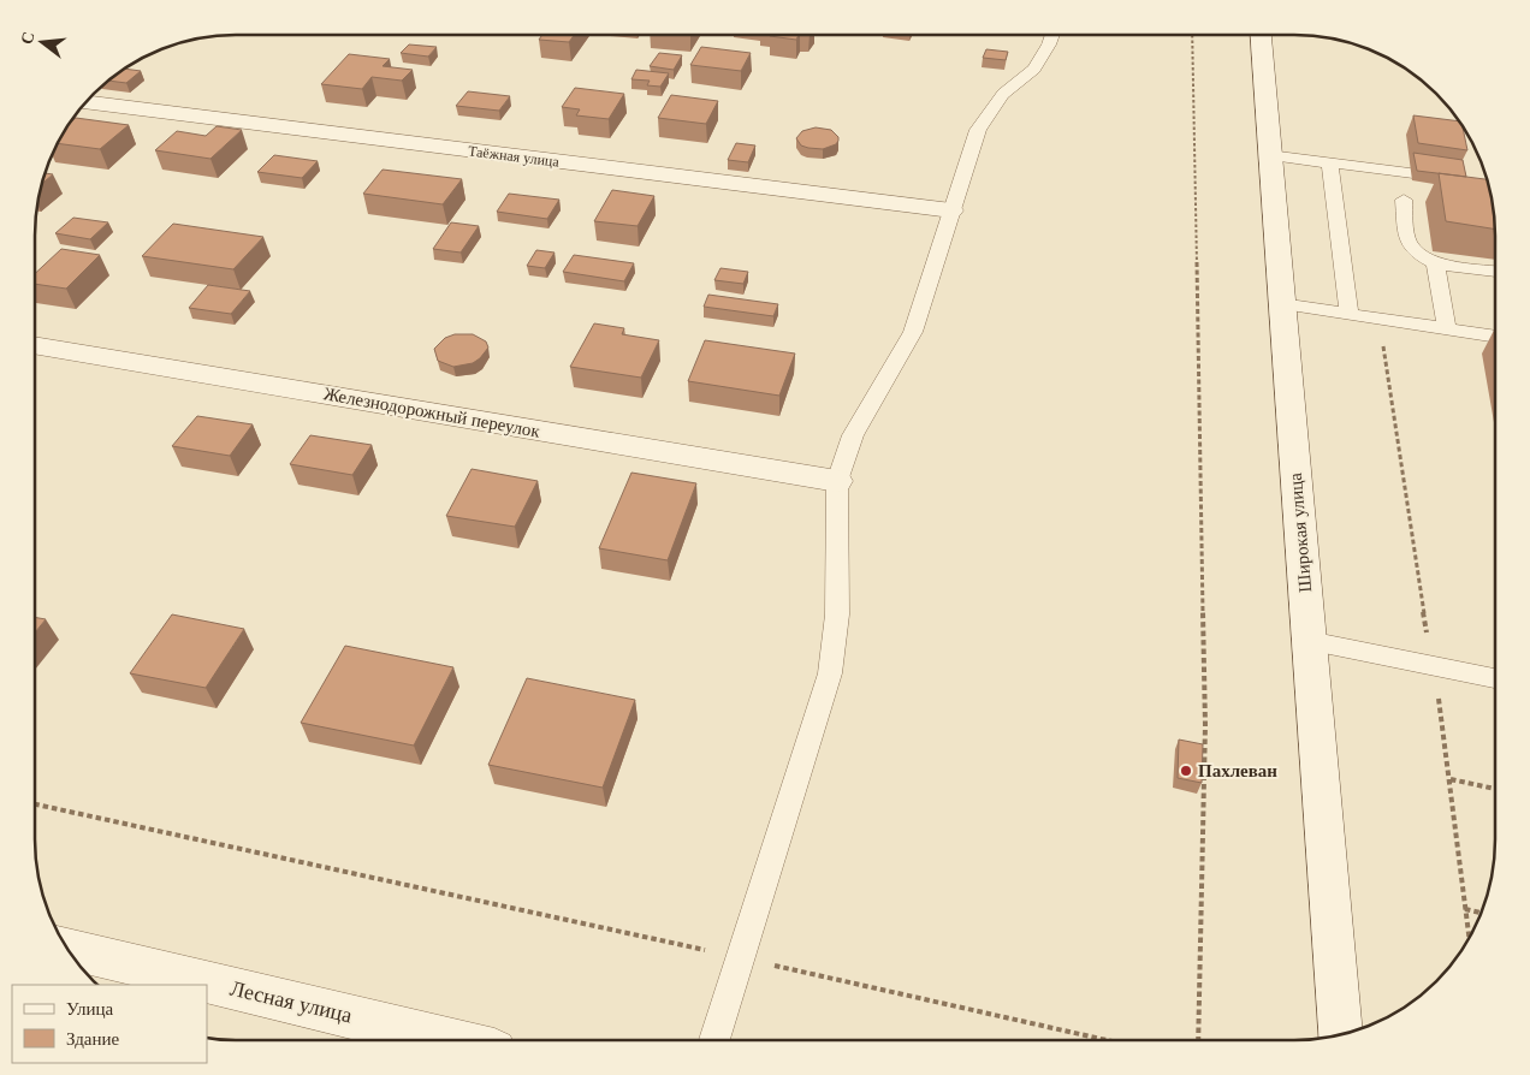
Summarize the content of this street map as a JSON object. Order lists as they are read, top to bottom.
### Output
{
  "streets": {
    "street": [
      "Таёжная улица",
      "Железнодорожный переулок",
      "Широкая улица",
      "Лесная улица"
    ]
  },
  "places": ["Пахлеван"],
  "legend": ["Улица", "Здание"],
  "north": "left"
}
